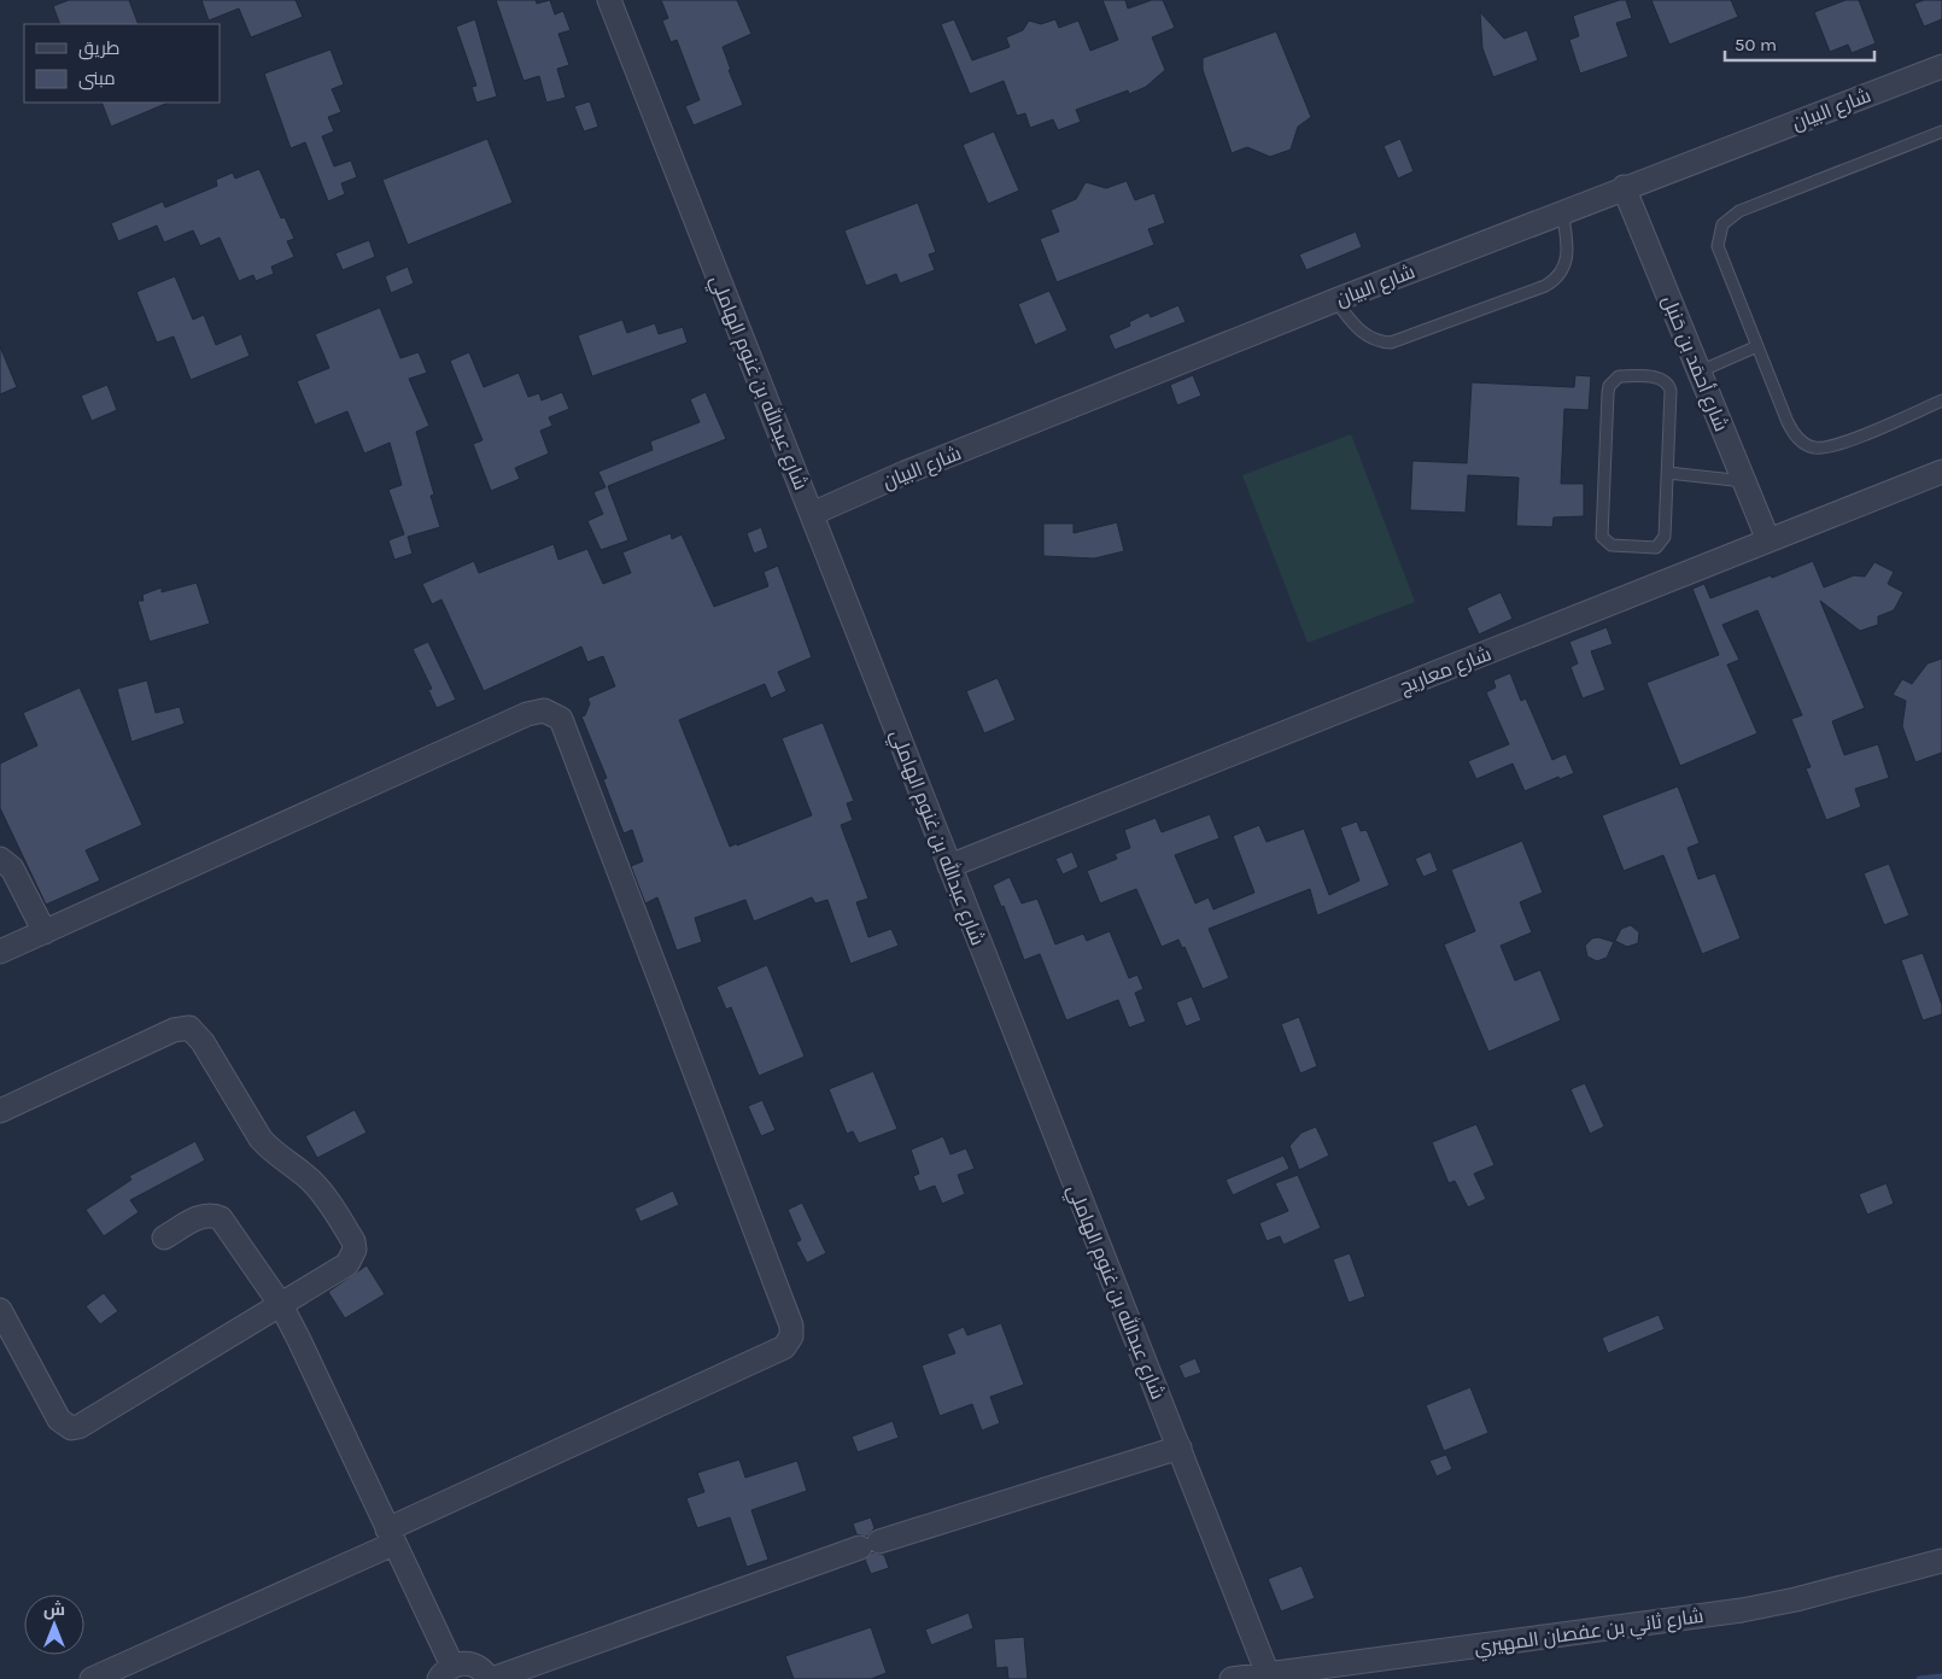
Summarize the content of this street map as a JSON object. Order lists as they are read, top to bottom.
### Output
{
  "streets": {
    "street": [
      "شارع البيان",
      "شارع أحمَد بن حَنبل",
      "شارع عبدالله بن غنوم الهاملي",
      "شارع معاريج",
      "شارع ثاني بن عفصان المهيري"
    ]
  },
  "crossings": [
    ["شارع البيان", "شارع أحمَد بن حَنبل"],
    ["شارع البيان", "شارع عبدالله بن غنوم الهاملي"],
    ["شارع أحمَد بن حَنبل", "شارع معاريج"],
    ["شارع عبدالله بن غنوم الهاملي", "شارع معاريج"],
    ["شارع عبدالله بن غنوم الهاملي", "شارع ثاني بن عفصان المهيري"]
  ],
  "legend": ["طريق", "مبنى"],
  "scale_bar": "50 m",
  "north": "top"
}
